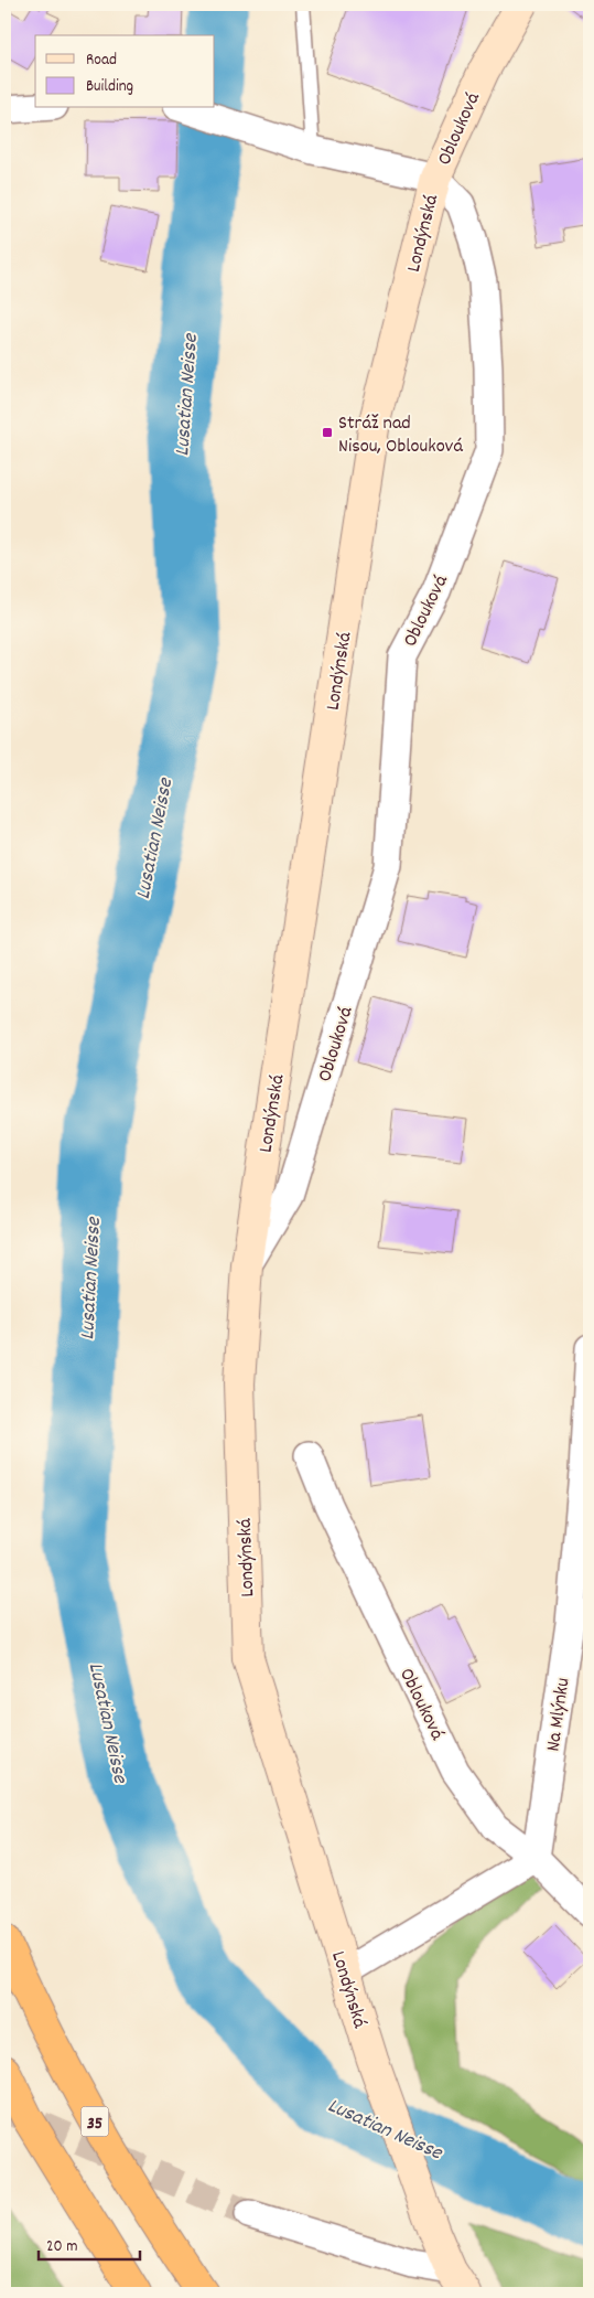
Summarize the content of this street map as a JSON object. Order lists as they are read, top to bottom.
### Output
{
  "streets": {
    "highway": ["35"],
    "street": ["Oblouková", "Londýnská", "Na Mlýnku"]
  },
  "crossings": [
    ["Oblouková", "Londýnská"],
    ["Oblouková", "Na Mlýnku"]
  ],
  "water": ["Lusatian Neisse"],
  "places": {
    "transit": ["Stráž nad Nisou, Oblouková"]
  },
  "legend": ["Road", "Building"],
  "scale_bar": "20 m"
}
